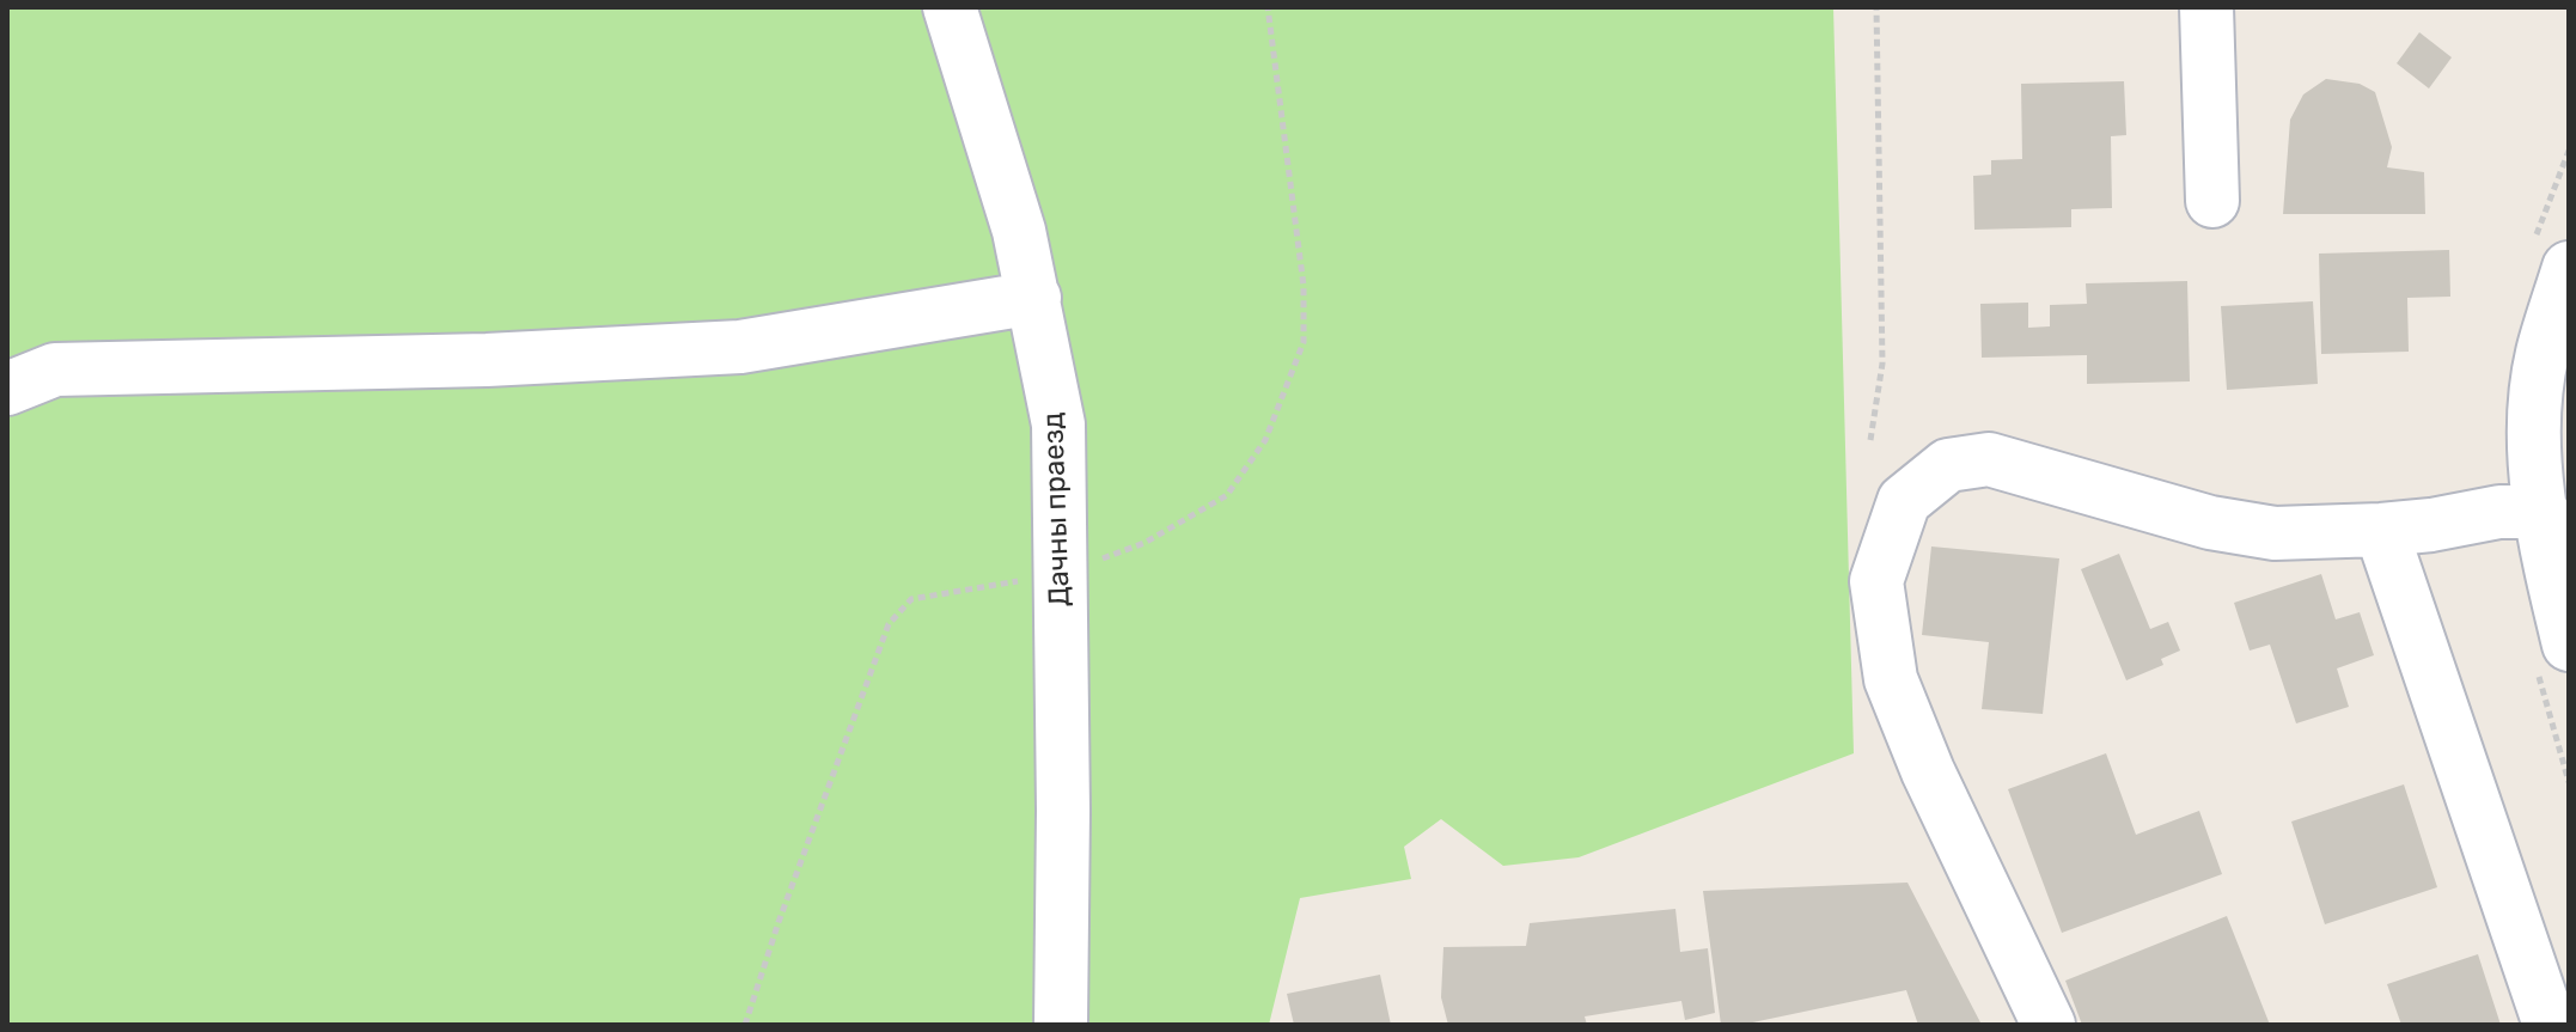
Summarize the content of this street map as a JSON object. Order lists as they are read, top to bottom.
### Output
{
  "streets": {
    "street": ["Дачны праезд"]
  }
}
